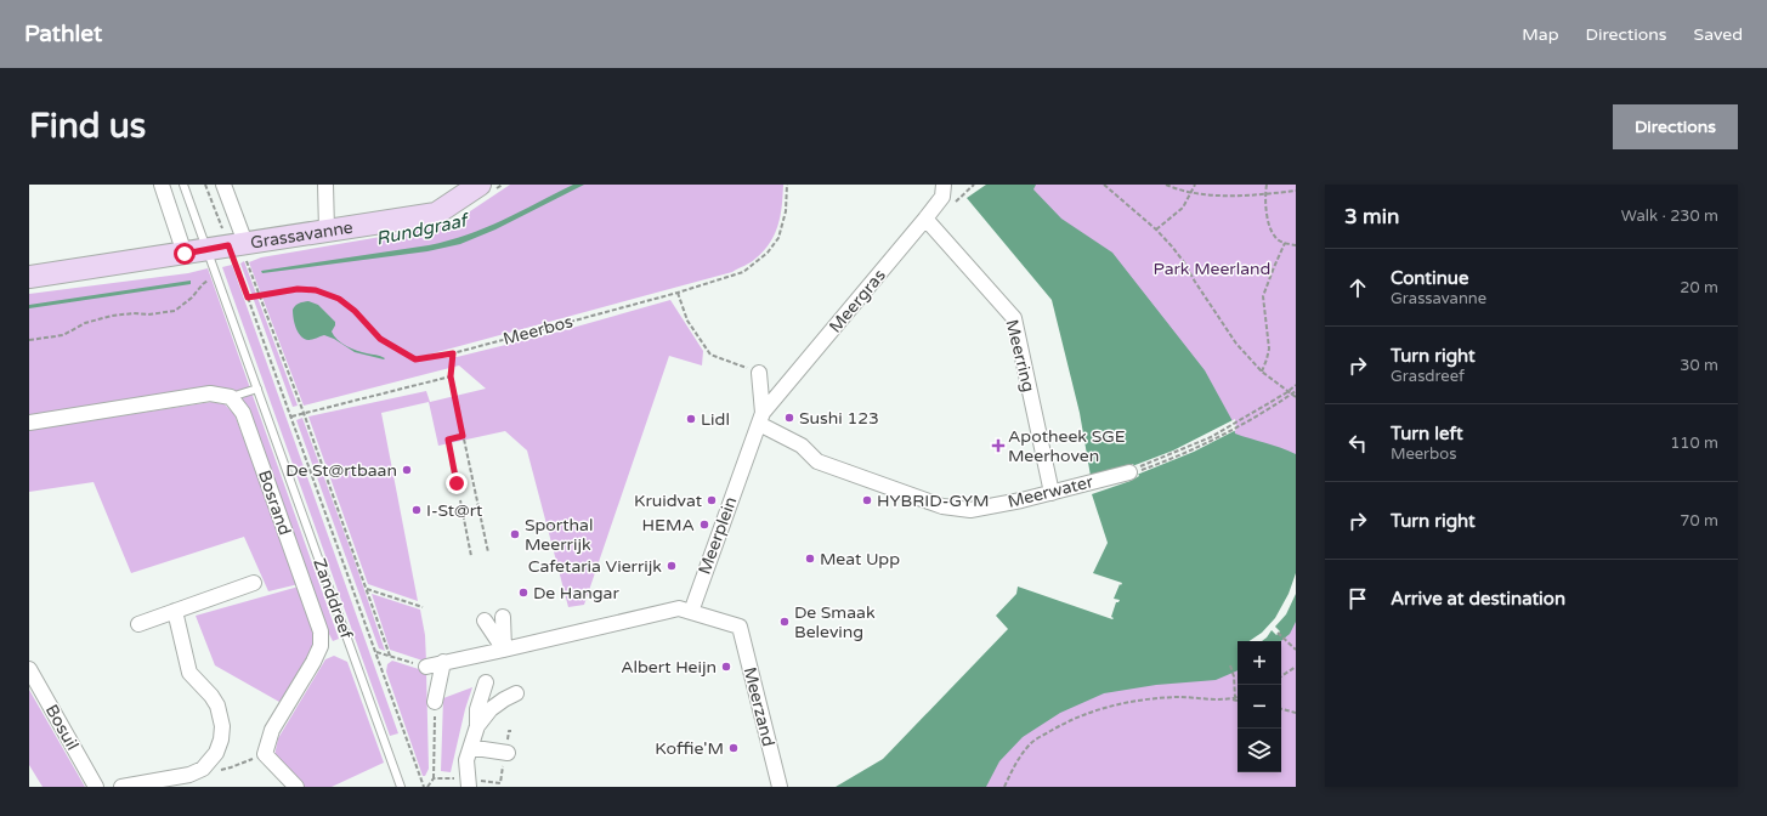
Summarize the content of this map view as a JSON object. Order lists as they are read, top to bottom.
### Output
{
  "streets": {
    "street": [
      "Grassavanne",
      "Meergras",
      "Meerring",
      "Meerwater",
      "Bosrand",
      "Meerplein",
      "Meerzand",
      "Bosuil"
    ],
    "lane": ["Zanddreef"],
    "path": ["Meerbos"]
  },
  "crossings": [
    ["Grassavanne", "Zanddreef"],
    ["Meergras", "Meerring"],
    ["Meergras", "Meerwater"],
    ["Meergras", "Meerplein"],
    ["Meerbos", "Zanddreef"],
    ["Meerring", "Meerwater"],
    ["Meerwater", "Meerplein"],
    ["Meerplein", "Meerzand"]
  ],
  "water": ["Rundgraaf"],
  "parks": ["Park Meerland"],
  "places": {
    "other": [
      "Sushi 123",
      "Lidl",
      "De St@rtbaan",
      "Kruidvat",
      "HYBRID-GYM",
      "I-St@rt",
      "HEMA",
      "Sporthal Meerrijk",
      "Meat Upp",
      "Cafetaria Vierrijk",
      "De Hangar",
      "De Smaak Beleving",
      "Albert Heijn",
      "Koffie'M"
    ],
    "health": ["Apotheek SGE Meerhoven"]
  },
  "page": {
    "header": "Pathlet",
    "nav": ["Map", "Directions", "Saved"],
    "buttons": "Directions",
    "title": "Find us",
    "heading": ["3 min", "Walk · 230 m"],
    "list": [
      ["Continue", "Grassavanne", "20 m"],
      ["Turn right", "Grasdreef", "30 m"],
      ["Turn left", "Meerbos", "110 m"],
      ["Turn right", "70 m"],
      "Arrive at destination"
    ],
    "map_buttons": ["+", "−"]
  }
}
